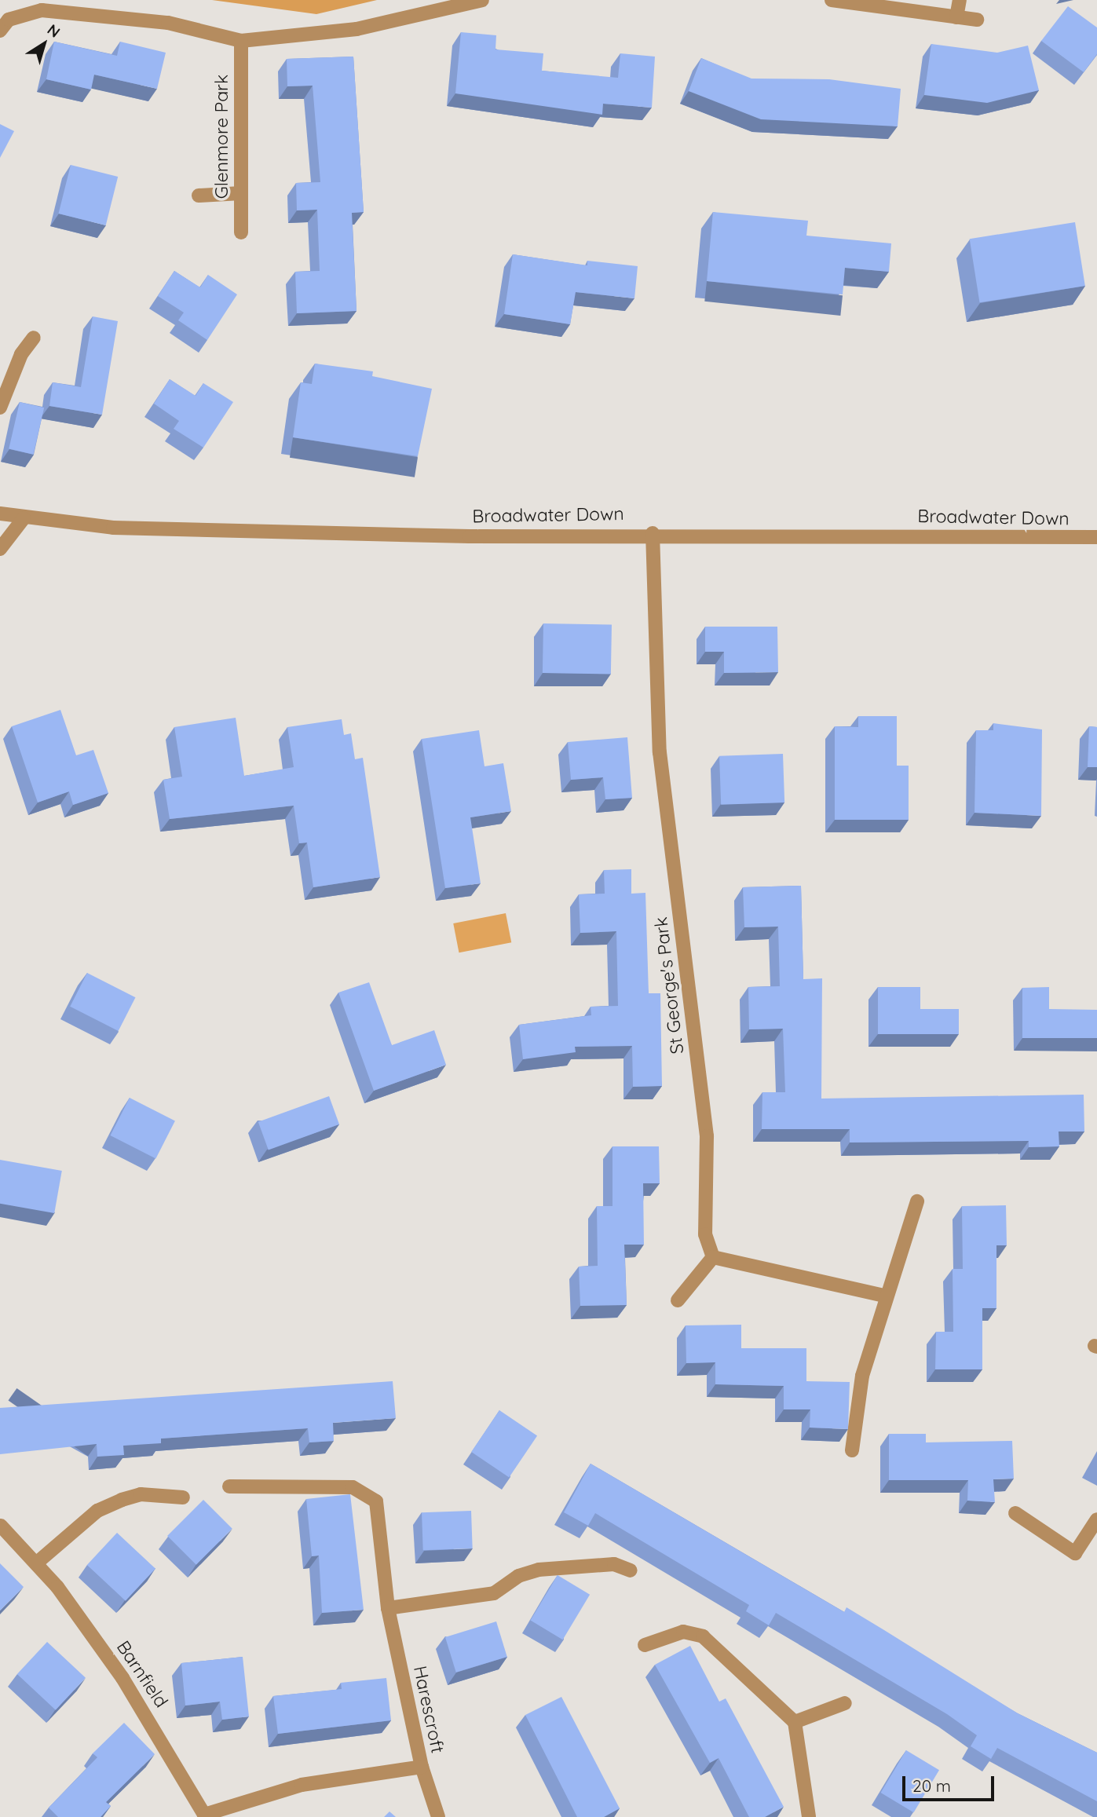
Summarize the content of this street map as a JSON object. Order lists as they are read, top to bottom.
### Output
{
  "streets": {
    "street": [
      "Glenmore Park",
      "Broadwater Down",
      "St George's Park",
      "Barnfield",
      "Harescroft"
    ]
  },
  "crossings": [
    ["Broadwater Down", "St George's Park"],
    ["Barnfield", "Harescroft"]
  ],
  "scale_bar": "20 m",
  "north": "top right"
}
